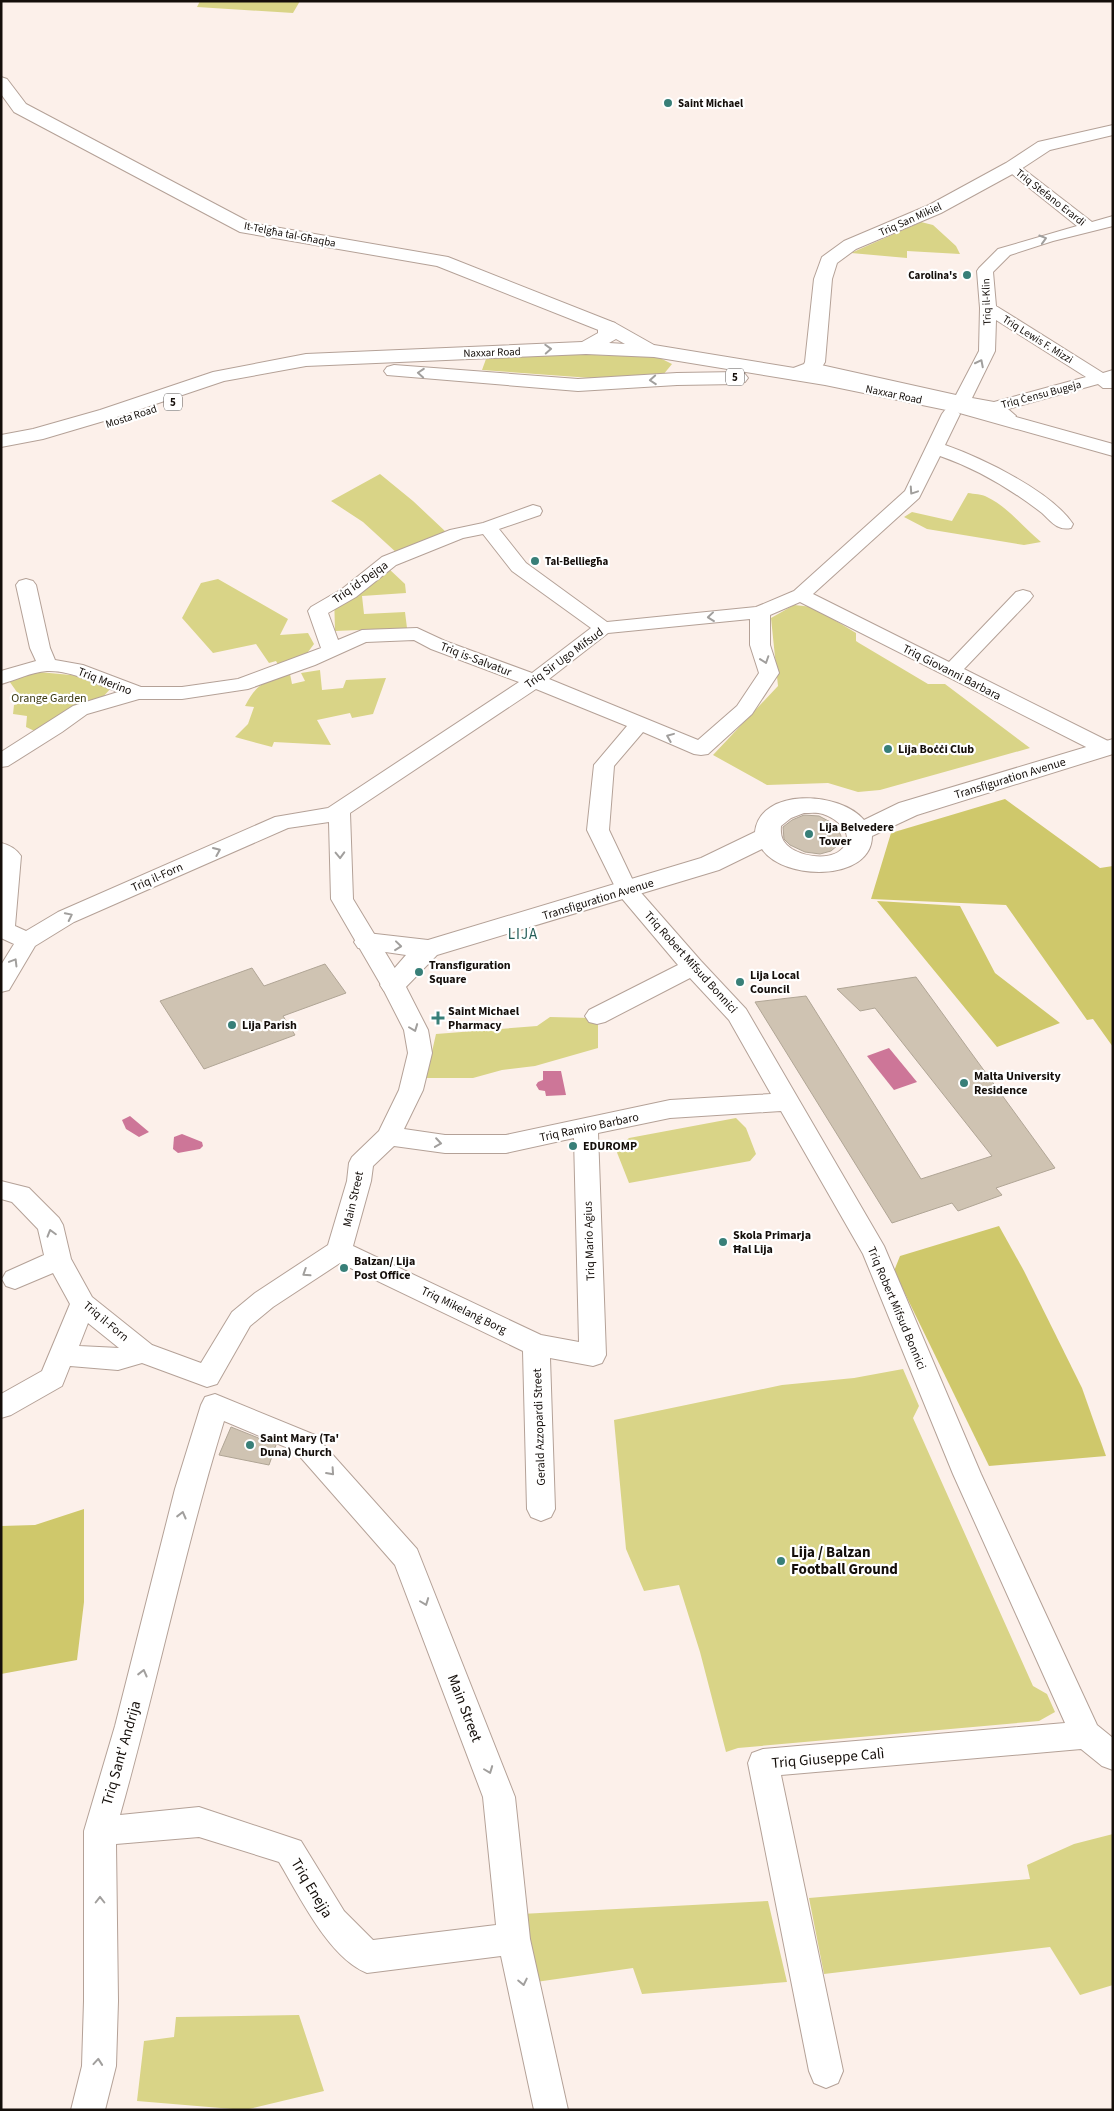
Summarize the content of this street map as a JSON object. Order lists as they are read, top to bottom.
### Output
{
  "streets": {
    "main road": [
      "Triq San Mikiel",
      "It-Telgħa tal-Għaqba",
      "Naxxar Road",
      "5",
      "Mosta Road",
      "Transfiguration Avenue"
    ],
    "street": [
      "Triq Stefano Erardi",
      "Triq il-Klin",
      "Triq Lewis F. Mizzi",
      "Triq Ċensu Bugeja",
      "Triq id-Dejqa",
      "Triq Sir Ugo Mifsud",
      "Triq is-Salvatur",
      "Triq Giovanni Barbara",
      "Triq Merino",
      "Triq il-Forn",
      "Triq Robert Mifsud Bonnici",
      "Triq Ramiro Barbaro",
      "Main Street",
      "Triq Mario Agius",
      "Triq Mikelanġ Borg",
      "Gerald Azzopardi Street",
      "Triq Sant' Andrija",
      "Triq Giuseppe Calì",
      "Triq Enejja"
    ]
  },
  "crossings": [
    ["Triq Stefano Erardi", "Triq San Mikiel"],
    ["Triq Stefano Erardi", "Triq il-Klin"],
    ["Triq San Mikiel", "Naxxar Road"],
    ["It-Telgħa tal-Għaqba", "Naxxar Road"],
    ["Triq il-Klin", "Triq Lewis F. Mizzi"],
    ["Triq il-Klin", "Naxxar Road"],
    ["Triq il-Klin", "Triq Sir Ugo Mifsud"],
    ["Triq Lewis F. Mizzi", "Triq Ċensu Bugeja"],
    ["Naxxar Road", "Triq Ċensu Bugeja"],
    ["Naxxar Road", "Mosta Road"],
    ["Naxxar Road", "Triq Sir Ugo Mifsud"],
    ["Triq id-Dejqa", "Triq is-Salvatur"],
    ["Triq id-Dejqa", "Triq Merino"],
    ["Triq Sir Ugo Mifsud", "Triq is-Salvatur"],
    ["Triq Sir Ugo Mifsud", "Triq Giovanni Barbara"],
    ["Triq Sir Ugo Mifsud", "Triq il-Forn"],
    ["Triq is-Salvatur", "Triq Merino"],
    ["Triq is-Salvatur", "Triq Robert Mifsud Bonnici"],
    ["Triq Giovanni Barbara", "Transfiguration Avenue"],
    ["Transfiguration Avenue", "Triq Robert Mifsud Bonnici"],
    ["Triq Robert Mifsud Bonnici", "Triq Ramiro Barbaro"],
    ["Triq Robert Mifsud Bonnici", "Triq Giuseppe Calì"],
    ["Triq Ramiro Barbaro", "Main Street"],
    ["Triq Ramiro Barbaro", "Triq Mario Agius"],
    ["Main Street", "Triq Mikelanġ Borg"],
    ["Main Street", "Triq Sant' Andrija"],
    ["Main Street", "Triq Enejja"],
    ["Triq Mario Agius", "Triq Mikelanġ Borg"],
    ["Triq Mikelanġ Borg", "Gerald Azzopardi Street"],
    ["Triq Sant' Andrija", "Triq Enejja"]
  ],
  "one_way": [
    "Triq il-Klin",
    "Triq Sir Ugo Mifsud",
    "Triq Ramiro Barbaro",
    "Main Street",
    "Triq Sant' Andrija"
  ],
  "districts": ["LIJA"],
  "parks": ["Orange Garden"],
  "places": {
    "other": [
      "Saint Michael",
      "Carolina's",
      "Tal-Belliegħa",
      "Lija Boċċi Club",
      "Lija Belvedere Tower",
      "Transfiguration Square",
      "Lija Local Council",
      "Lija Parish",
      "Malta University Residence",
      "EDUROMP",
      "Skola Primarja Ħal Lija",
      "Balzan/ Lija Post Office",
      "Saint Mary (Ta' Duna) Church",
      "Lija / Balzan Football Ground"
    ],
    "health": ["Saint Michael Pharmacy"]
  }
}
